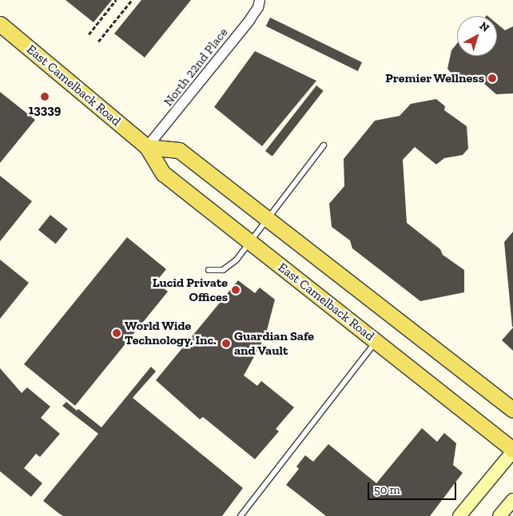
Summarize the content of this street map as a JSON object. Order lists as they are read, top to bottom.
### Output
{
  "streets": {
    "main road": ["East Camelback Road"],
    "street": ["North 22nd Place"]
  },
  "crossings": [
    ["North 22nd Place", "East Camelback Road"]
  ],
  "places": [
    "Premier Wellness",
    "13339",
    "Lucid Private Offices",
    "World Wide Technology, Inc.",
    "Guardian Safe and Vault"
  ],
  "scale_bar": "50 m",
  "north": "top right"
}
